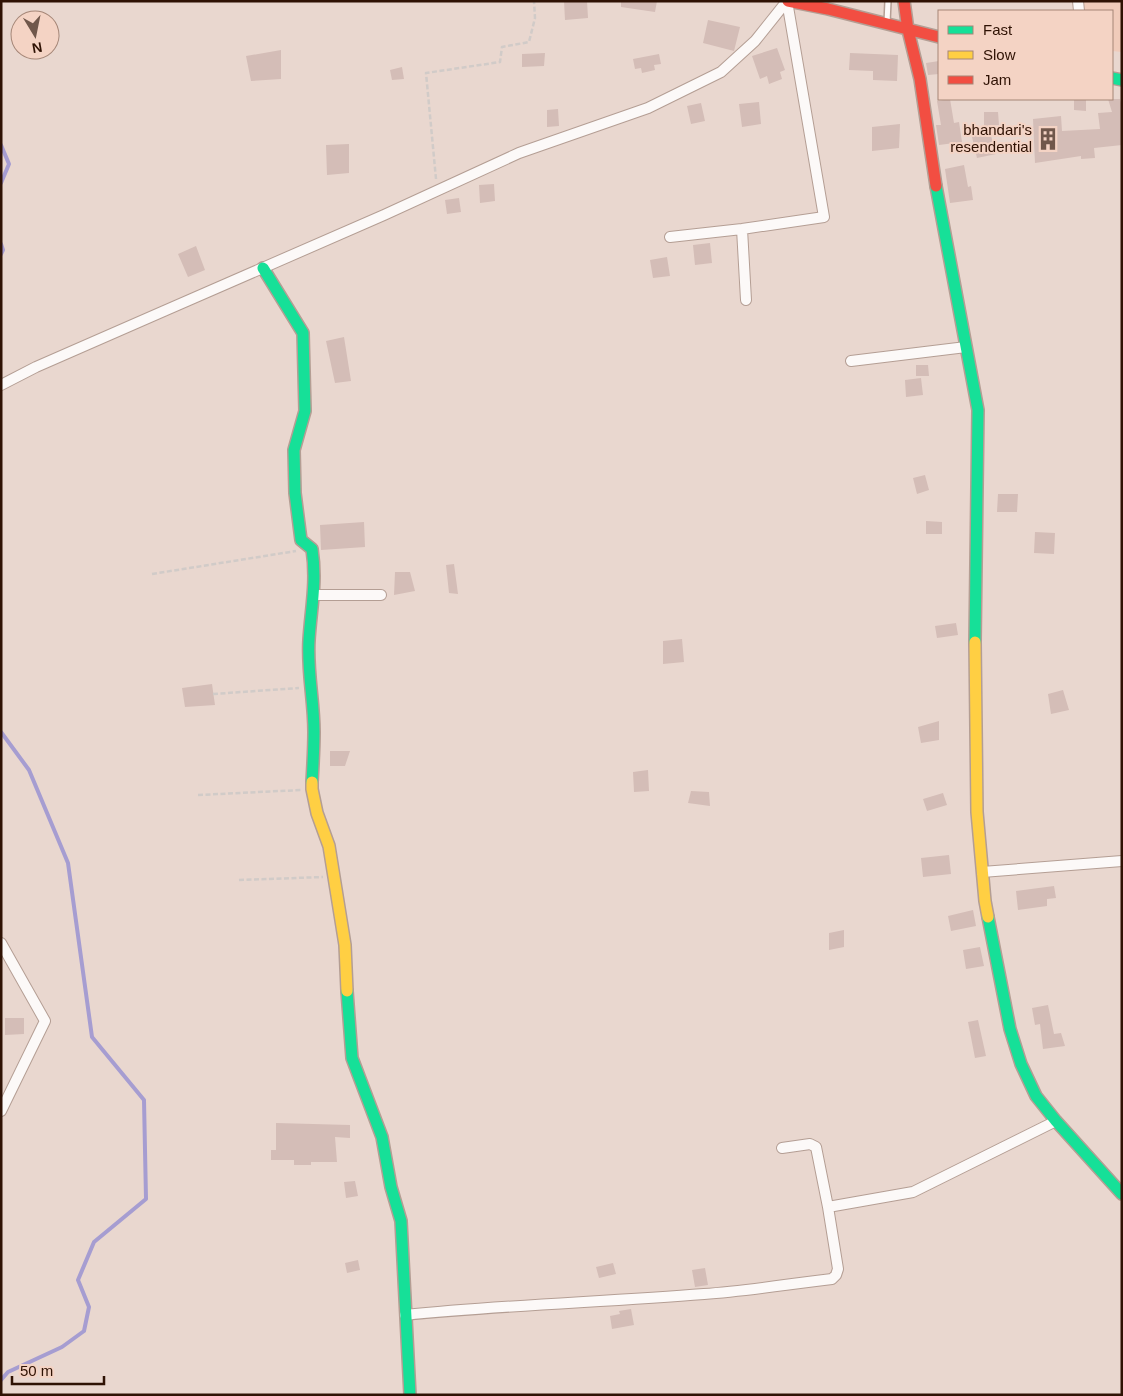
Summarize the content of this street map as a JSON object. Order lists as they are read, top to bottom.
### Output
{
  "places": {
    "building": ["bhandari's resendential"]
  },
  "legend": ["Fast", "Slow", "Jam"],
  "scale_bar": "50 m",
  "north": "bottom"
}
